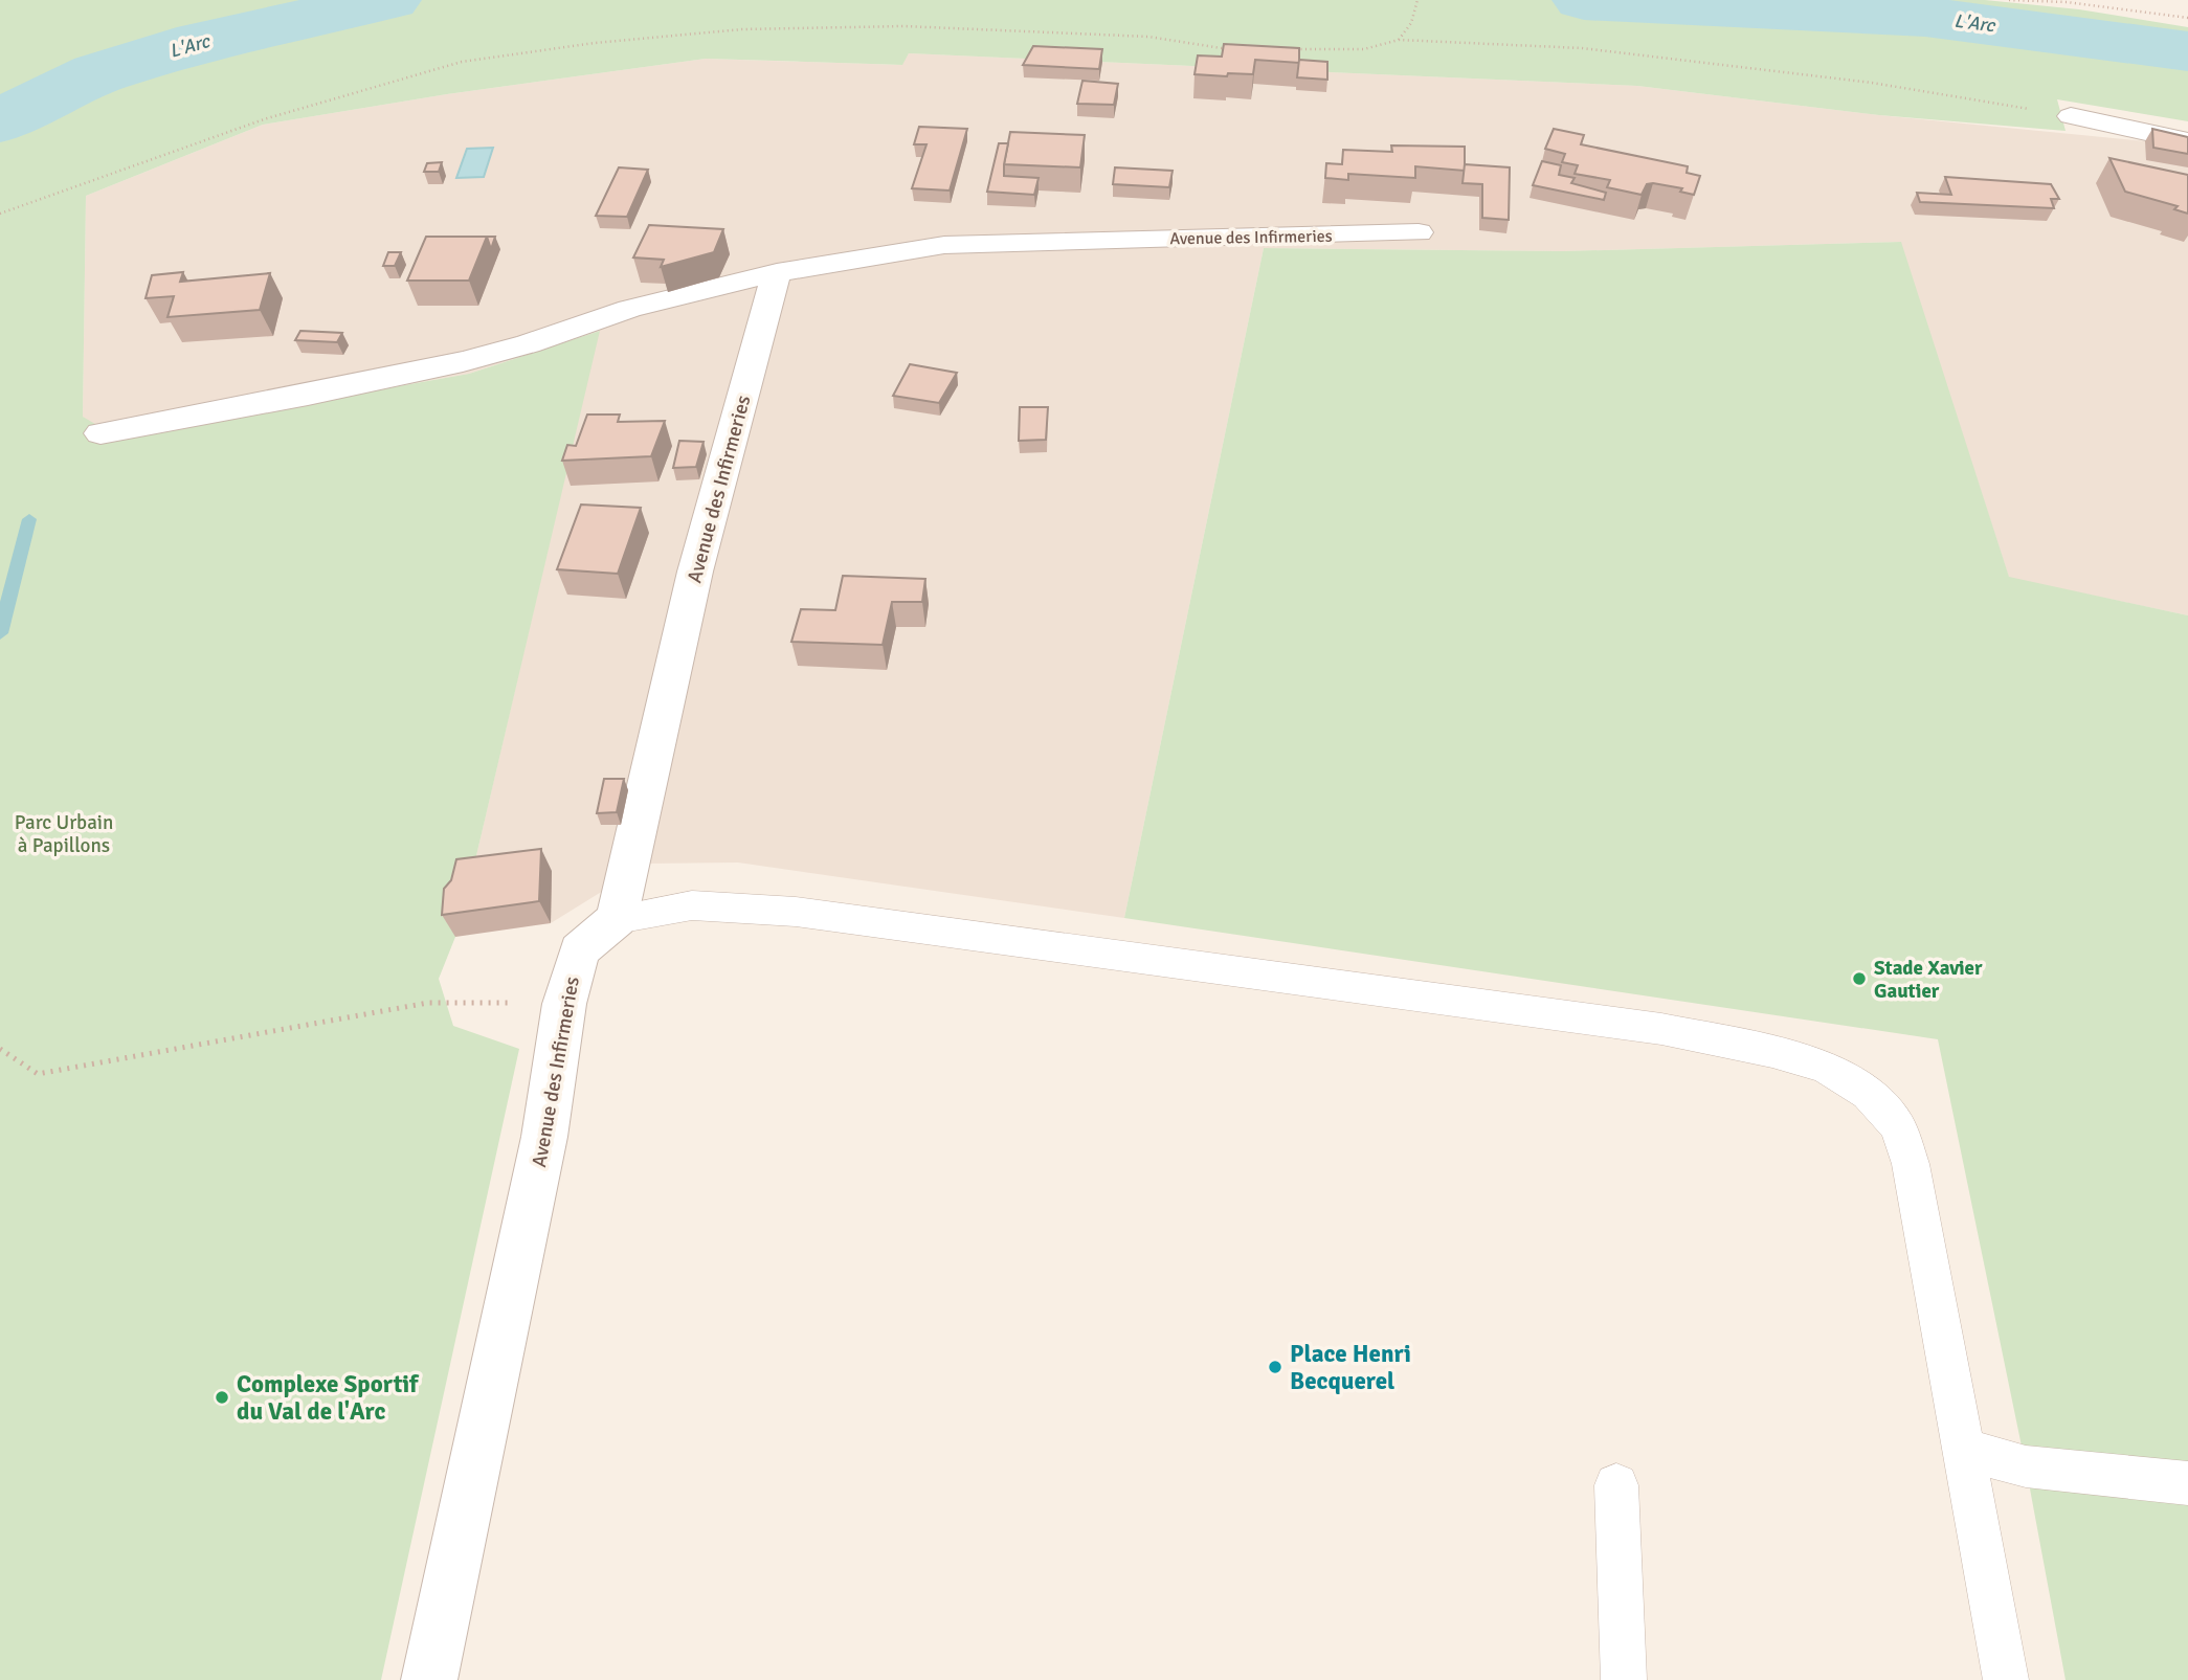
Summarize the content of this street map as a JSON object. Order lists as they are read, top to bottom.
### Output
{
  "streets": {
    "street": ["Avenue des Infirmeries"]
  },
  "water": ["L'Arc"],
  "parks": ["Parc Urbain à Papillons"],
  "places": ["Stade Xavier Gautier", "Place Henri Becquerel", "Complexe Sportif du Val de l'Arc"]
}
